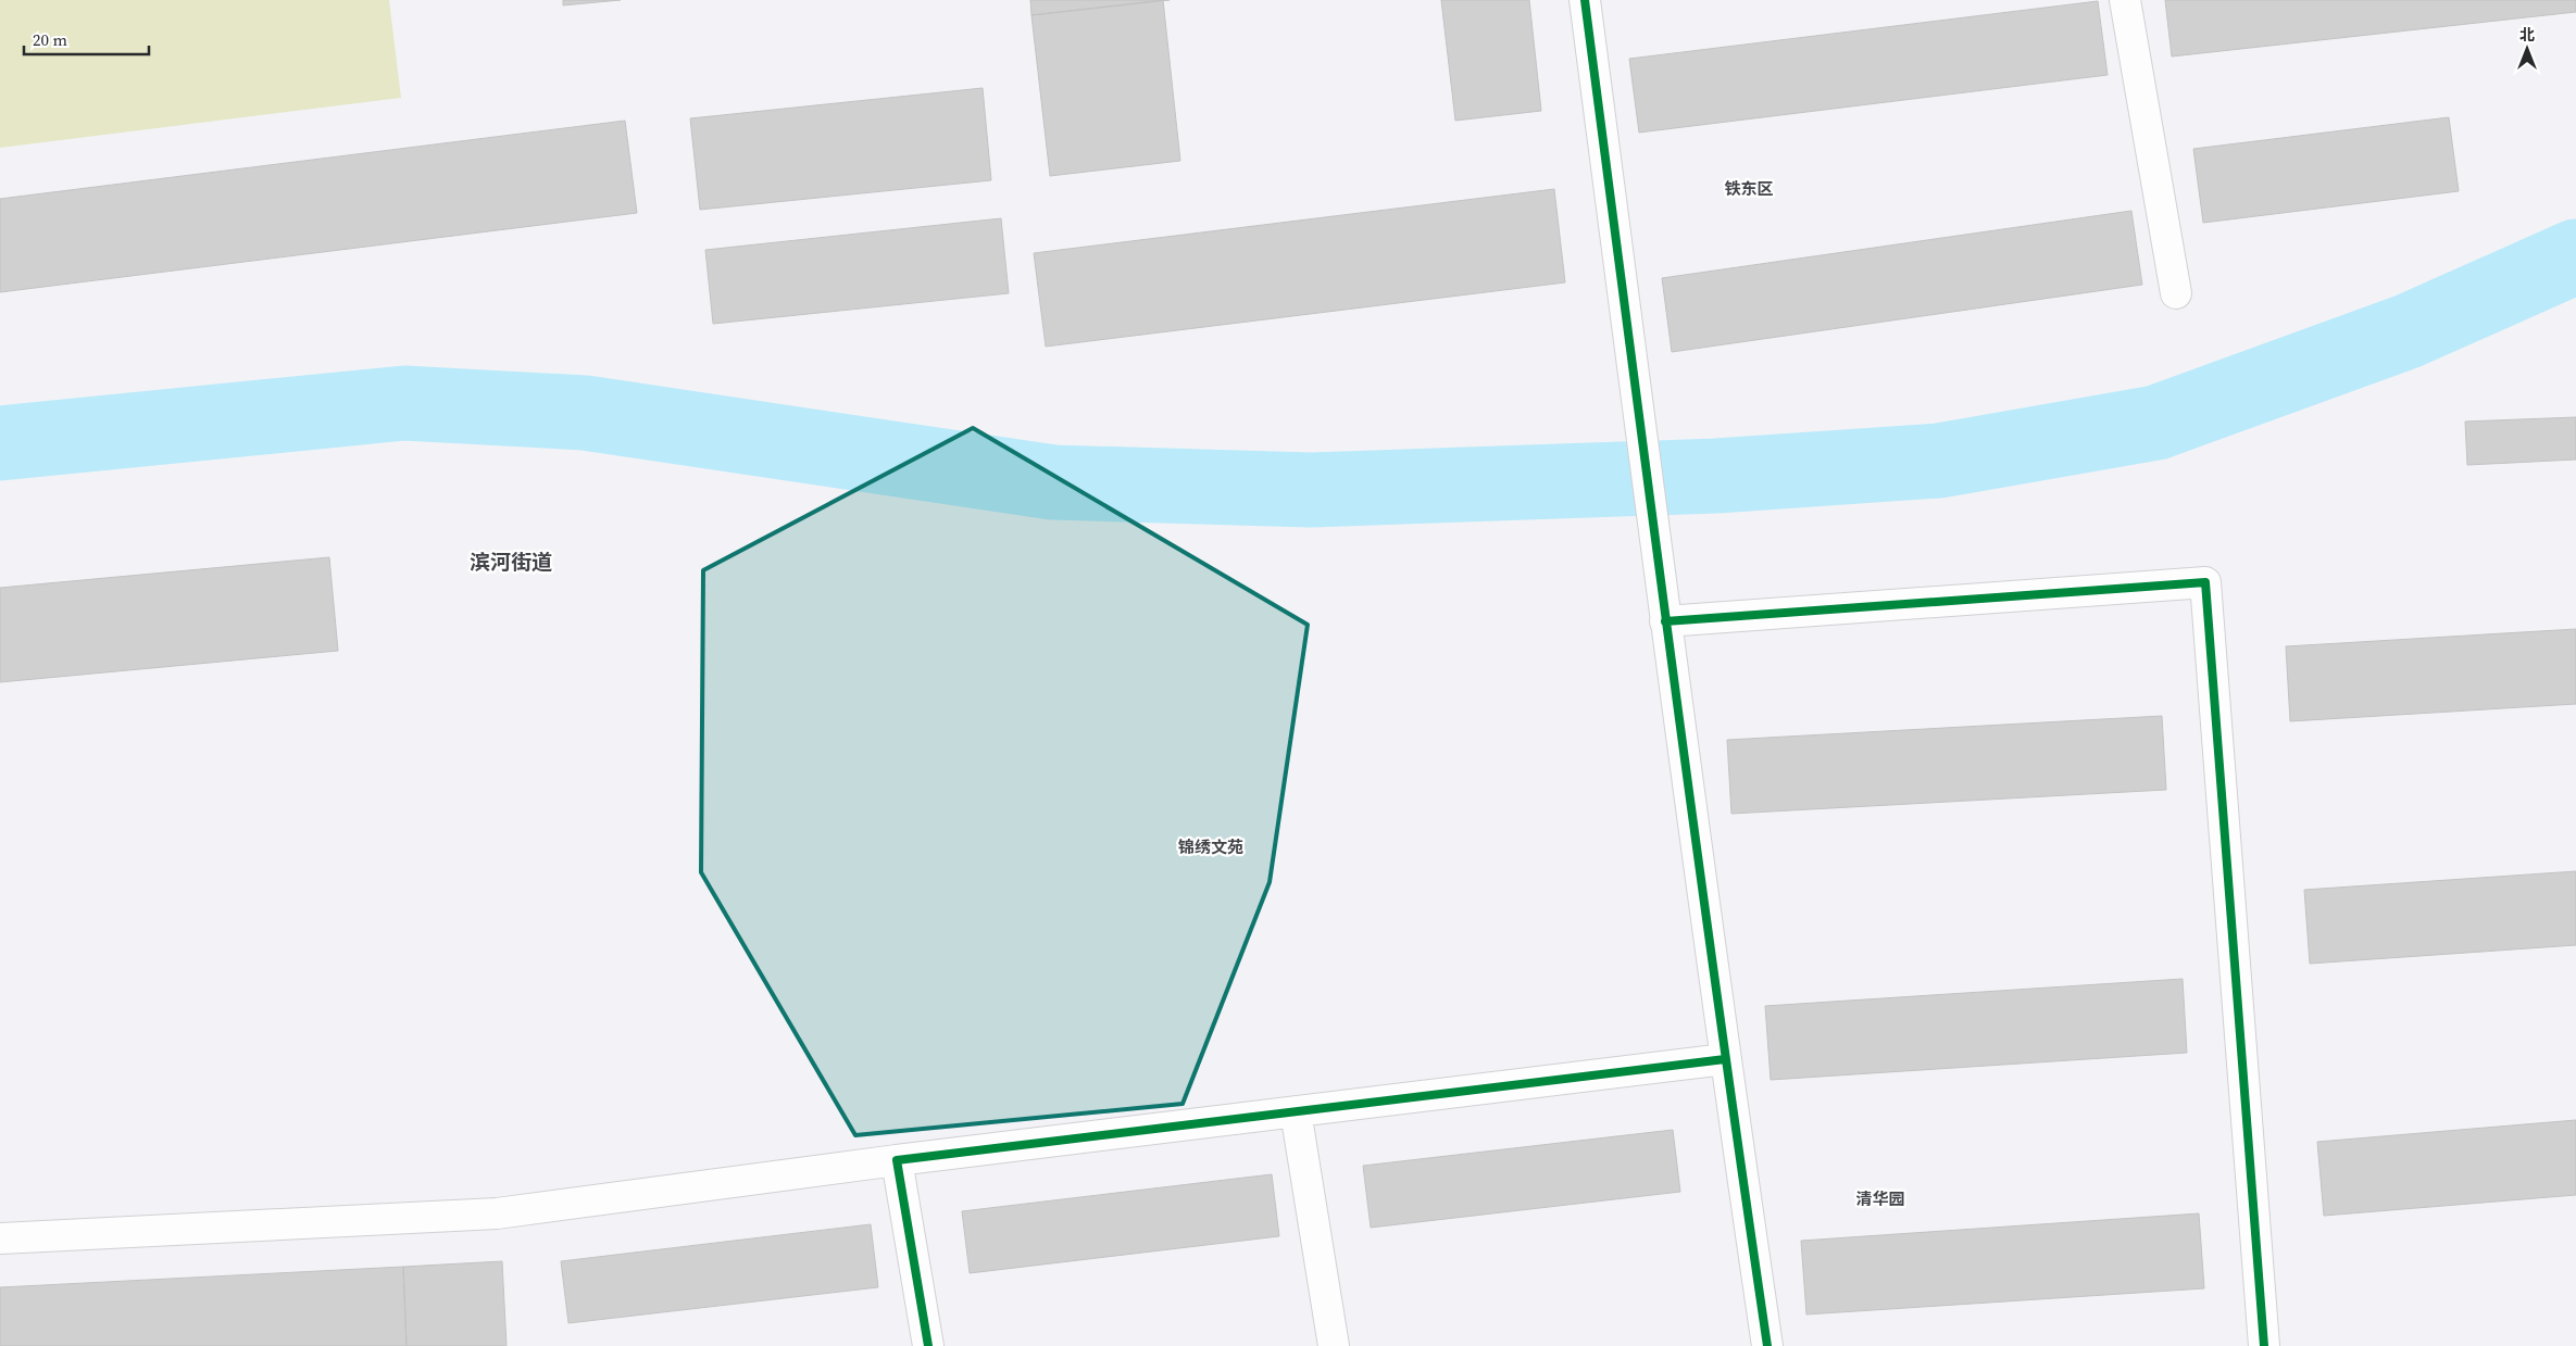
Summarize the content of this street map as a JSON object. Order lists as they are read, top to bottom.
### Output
{
  "districts": [
    "铁东区",
    "滨河街道",
    "锦绣文苑",
    "清华园"
  ],
  "scale_bar": "20 m",
  "north": "top"
}
